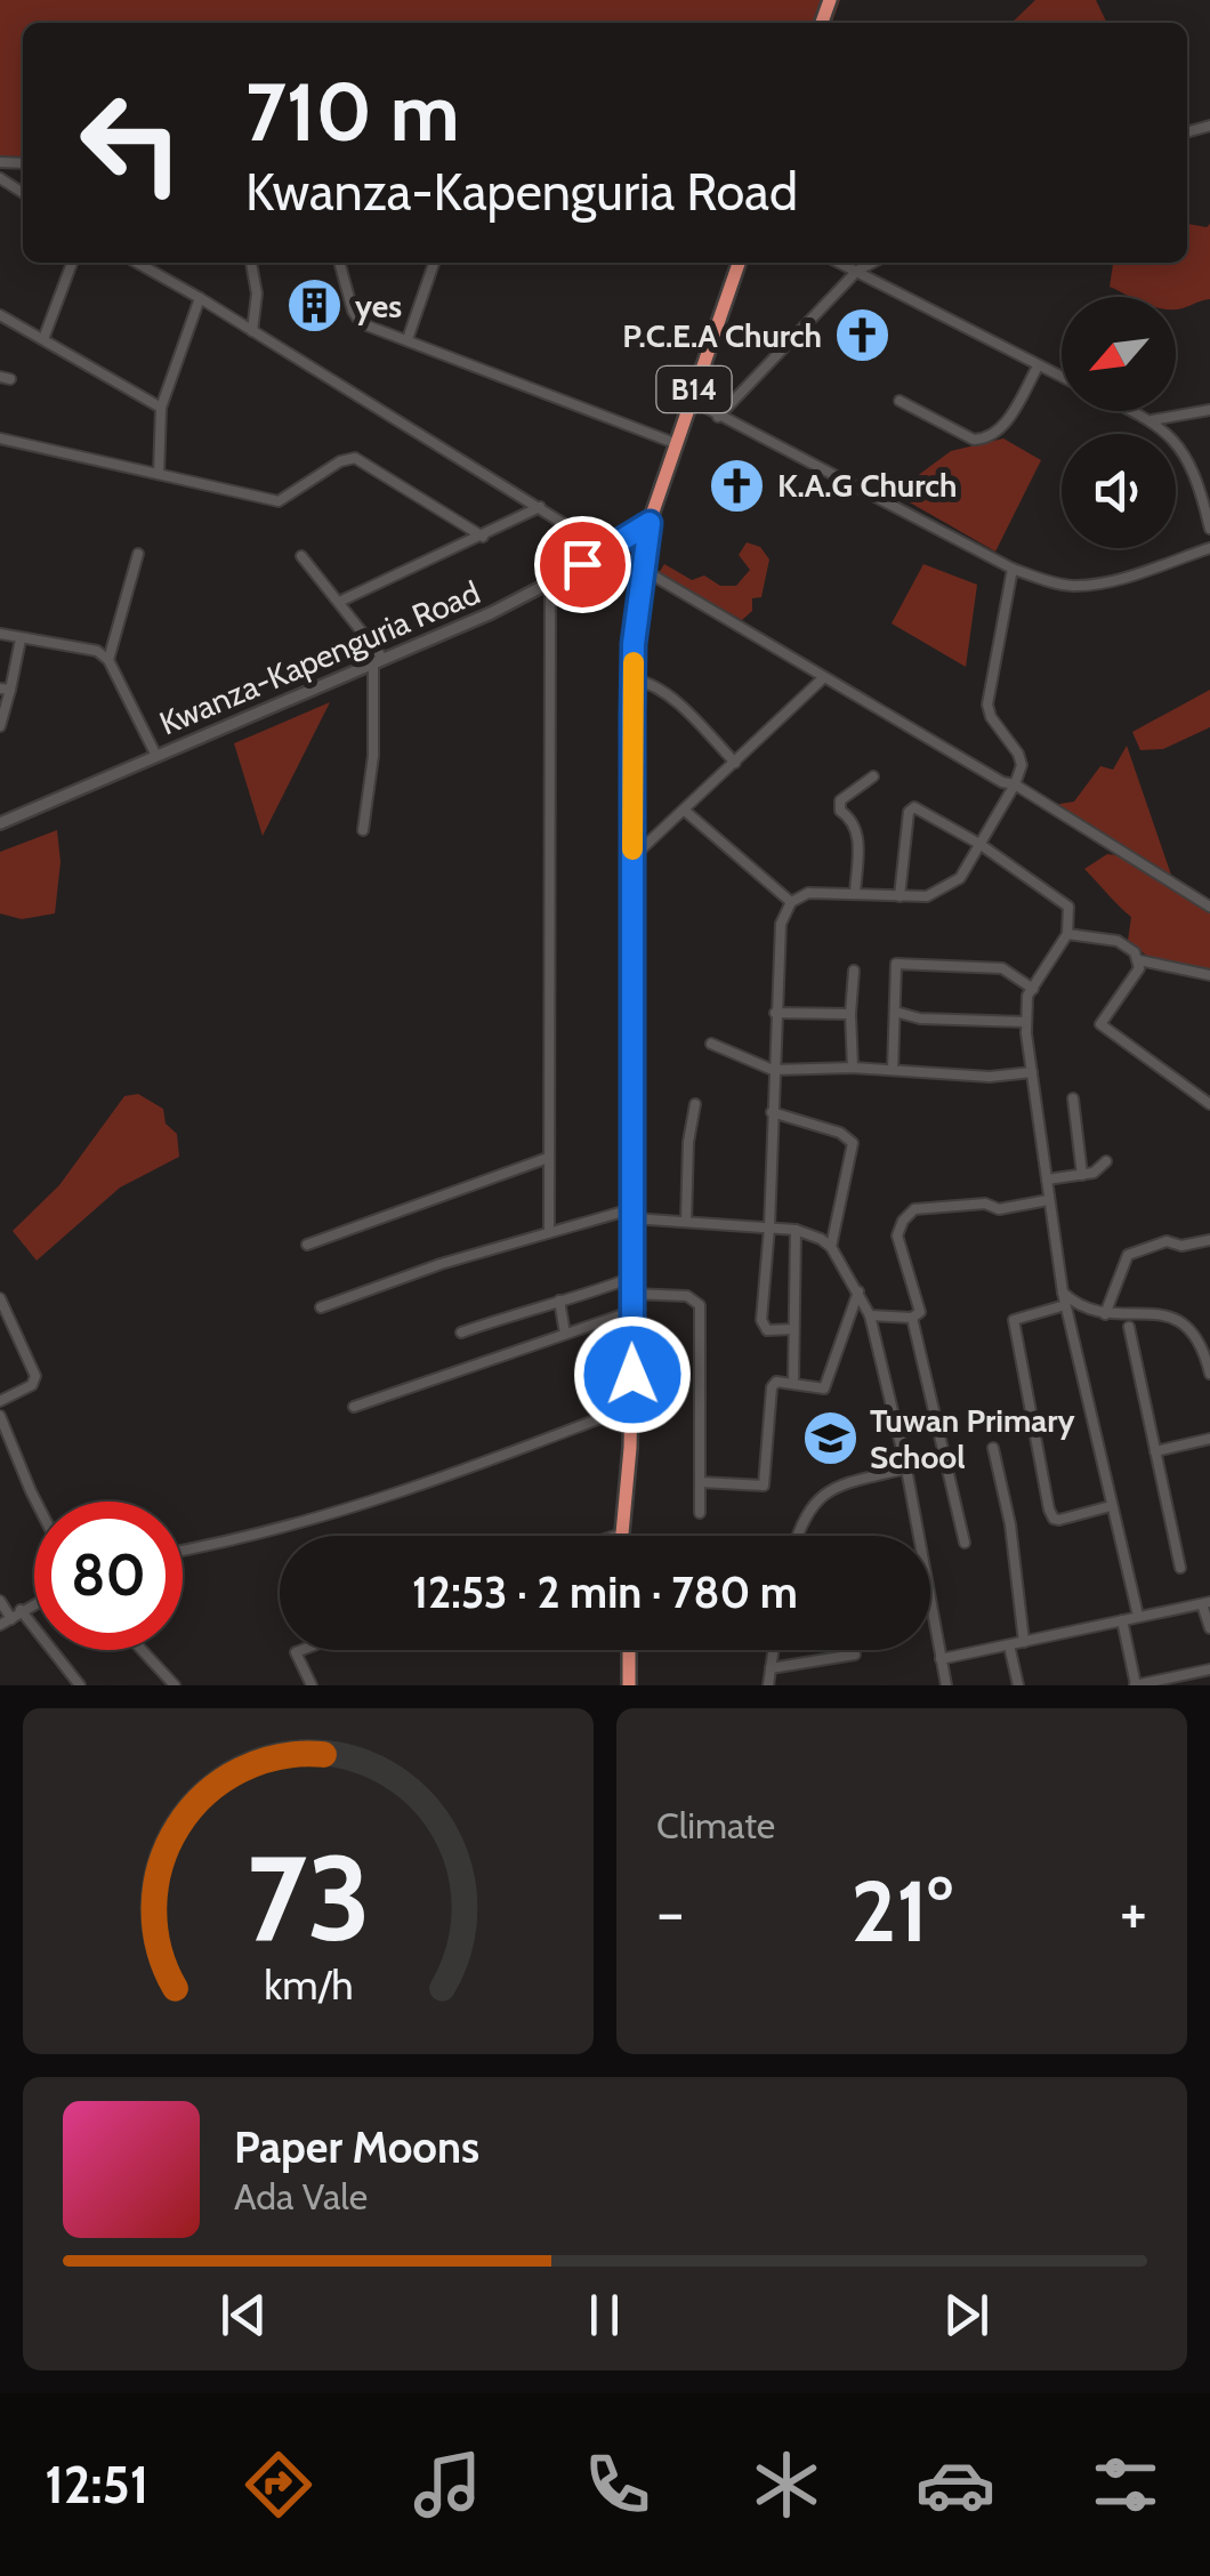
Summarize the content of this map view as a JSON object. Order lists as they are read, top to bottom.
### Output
{
  "streets": {
    "highway": ["B14"],
    "street": ["Kwanza-Kapenguria Road"]
  },
  "crossings": [
    ["B14", "Kwanza-Kapenguria Road"]
  ],
  "places": {
    "building": ["yes"],
    "church": ["P.C.E.A Church", "K.A.G Church"],
    "school or university": ["Tuwan Primary School"]
  },
  "north": "bottom left",
  "page": {
    "turn": ["710 m", "Kwanza-Kapenguria Road"],
    "limit": "80",
    "trip": "12:53 · 2 min · 780 m",
    "tile": "Climate",
    "heat": ["−", "21°", "+"],
    "song": ["Paper Moons", "Ada Vale"],
    "tabs": "12:51",
    "gauge": ["73", "km/h"]
  }
}
